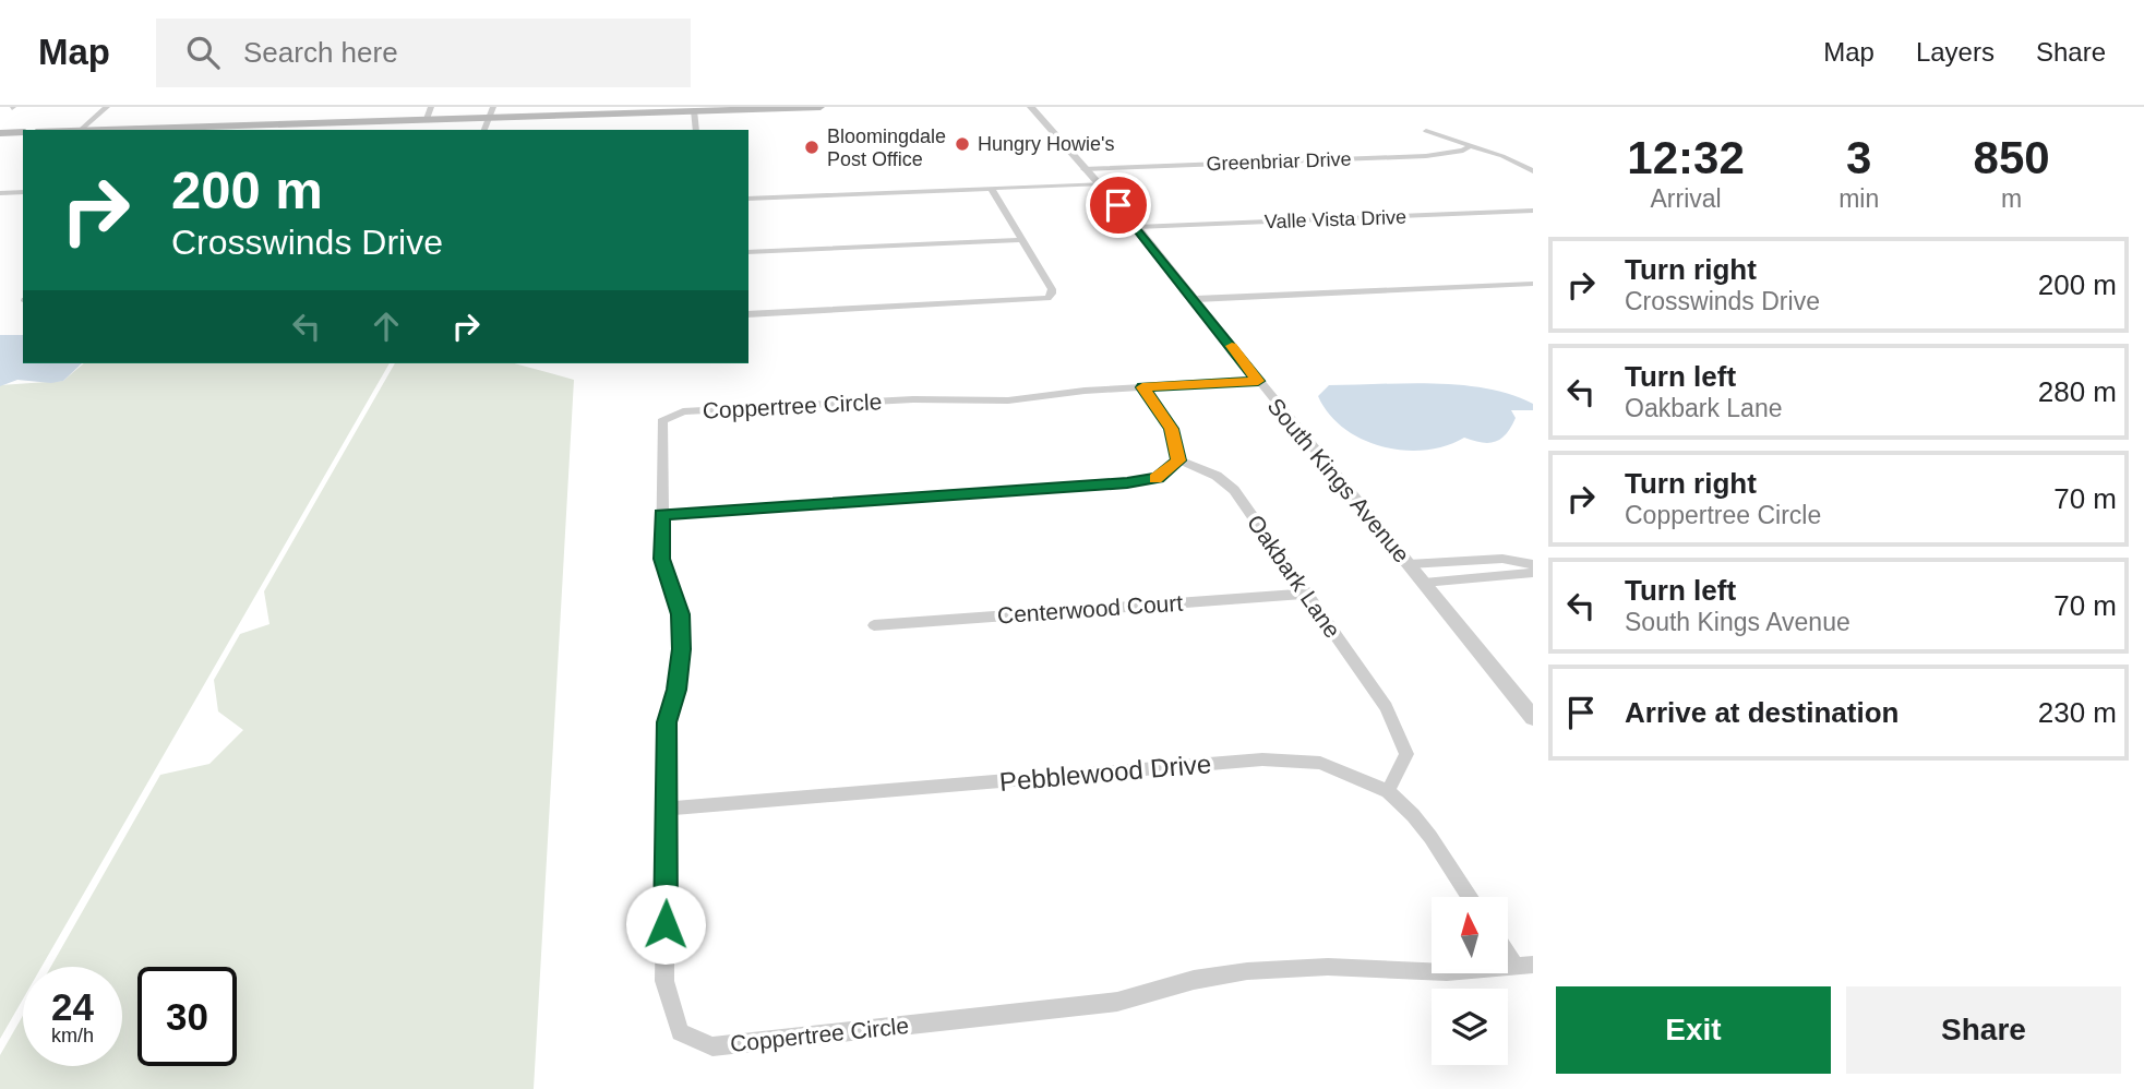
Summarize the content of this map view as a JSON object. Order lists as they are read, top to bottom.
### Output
{
  "streets": {
    "street": [
      "Greenbriar Drive",
      "Valle Vista Drive",
      "Coppertree Circle",
      "South Kings Avenue",
      "Oakbark Lane",
      "Centerwood Court",
      "Pebblewood Drive"
    ]
  },
  "crossings": [
    ["Greenbriar Drive", "South Kings Avenue"],
    ["Valle Vista Drive", "South Kings Avenue"],
    ["Coppertree Circle", "South Kings Avenue"],
    ["Coppertree Circle", "Pebblewood Drive"],
    ["Oakbark Lane", "Centerwood Court"],
    ["Oakbark Lane", "Pebblewood Drive"]
  ],
  "places": ["Hungry Howie's", "Bloomingdale Post Office"],
  "north": "top",
  "page": {
    "header": "Map",
    "search": "Search here",
    "nav": ["Map", "Layers", "Share"],
    "eta": [
      "12:32",
      "Arrival",
      "3",
      "min",
      "850",
      "m"
    ],
    "turn": ["200 m", "Crosswinds Drive"],
    "list": [
      {
        "name": "Turn right",
        "note": "Crosswinds Drive",
        "value": "200 m"
      },
      {
        "name": "Turn left",
        "note": "Oakbark Lane",
        "value": "280 m"
      },
      {
        "name": "Turn right",
        "note": "Coppertree Circle",
        "value": "70 m"
      },
      {
        "name": "Turn left",
        "note": "South Kings Avenue",
        "value": "70 m"
      },
      {
        "name": "Arrive at destination",
        "value": "230 m"
      }
    ],
    "speed": "24 km/h",
    "limit": "30",
    "buttons": ["Exit", "Share"]
  }
}
